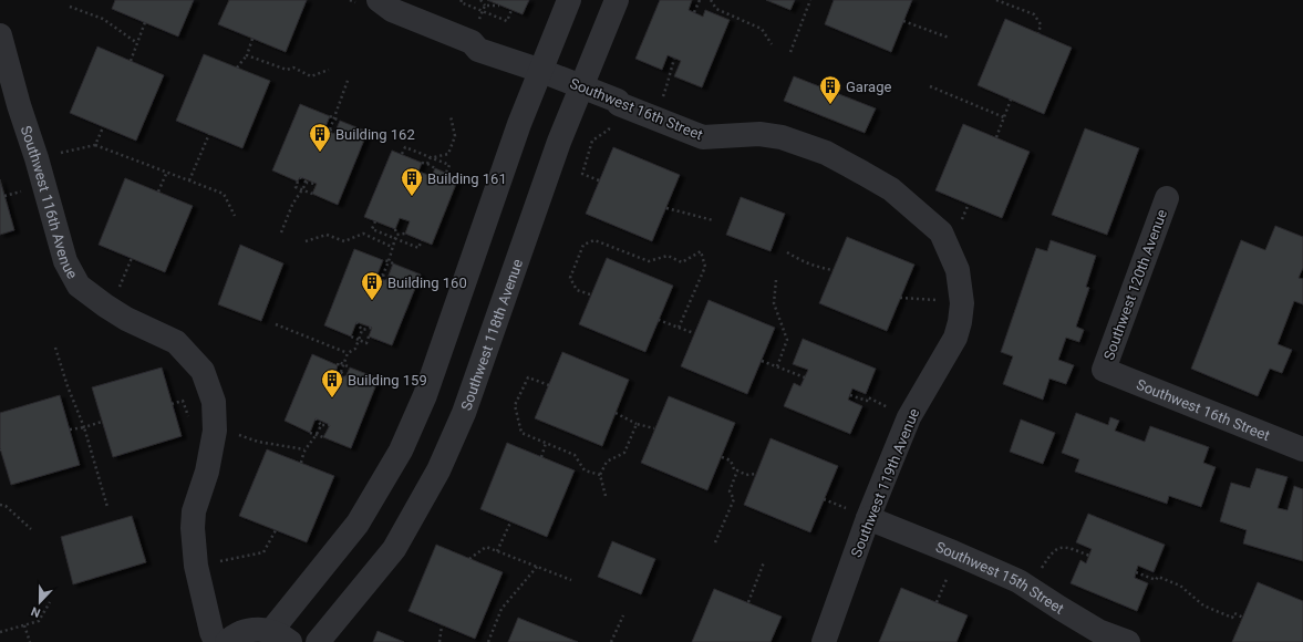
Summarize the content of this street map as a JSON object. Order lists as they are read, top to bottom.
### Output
{
  "streets": {
    "street": [
      "Southwest 16th Street",
      "Southwest 116th Avenue",
      "Southwest 120th Avenue",
      "Southwest 118th Avenue",
      "Southwest 119th Avenue",
      "Southwest 15th Street"
    ]
  },
  "crossings": [
    ["Southwest 16th Street", "Southwest 120th Avenue"],
    ["Southwest 16th Street", "Southwest 118th Avenue"],
    ["Southwest 16th Street", "Southwest 119th Avenue"],
    ["Southwest 119th Avenue", "Southwest 15th Street"]
  ],
  "places": {
    "building": [
      "Garage",
      "Building 162",
      "Building 161",
      "Building 160",
      "Building 159"
    ]
  },
  "north": "bottom"
}
